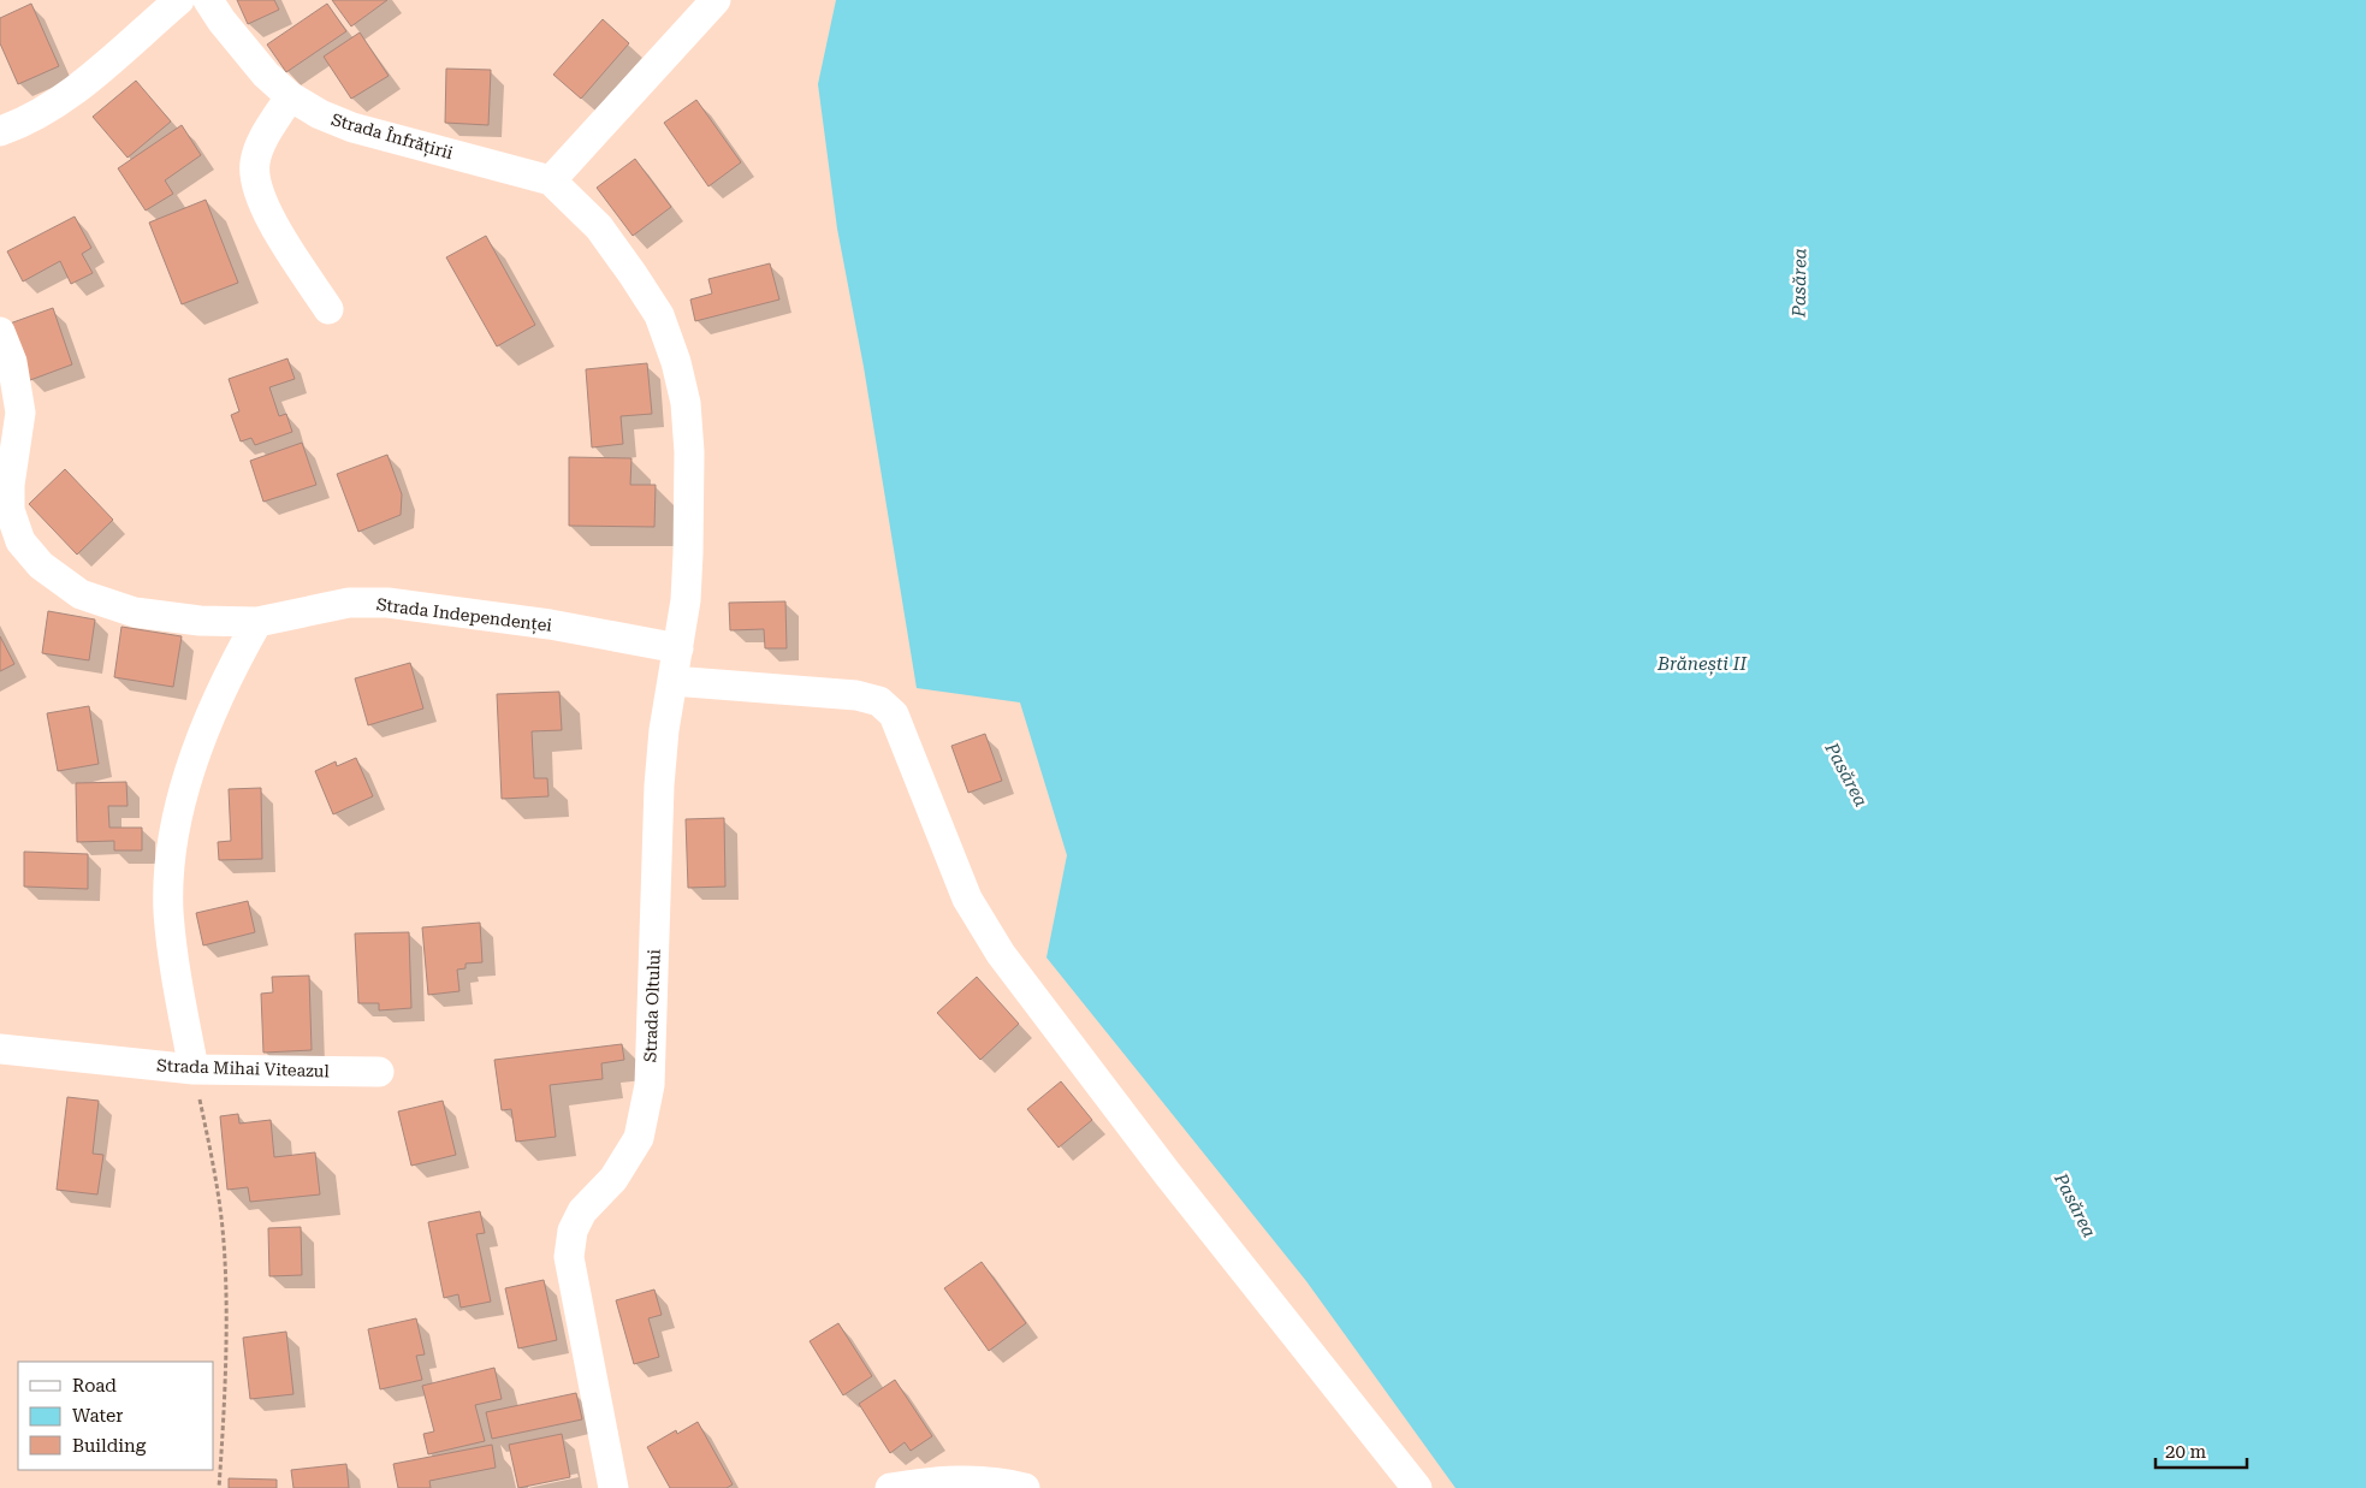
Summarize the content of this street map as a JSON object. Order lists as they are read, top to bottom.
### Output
{
  "streets": {
    "street": [
      "Strada Înfrățirii",
      "Strada Independenței",
      "Strada Oltului",
      "Strada Mihai Viteazul"
    ]
  },
  "crossings": [
    ["Strada Înfrățirii", "Strada Oltului"],
    ["Strada Independenței", "Strada Oltului"]
  ],
  "water": ["Pasărea", "Brănești II"],
  "legend": ["Road", "Water", "Building"],
  "scale_bar": "20 m"
}
